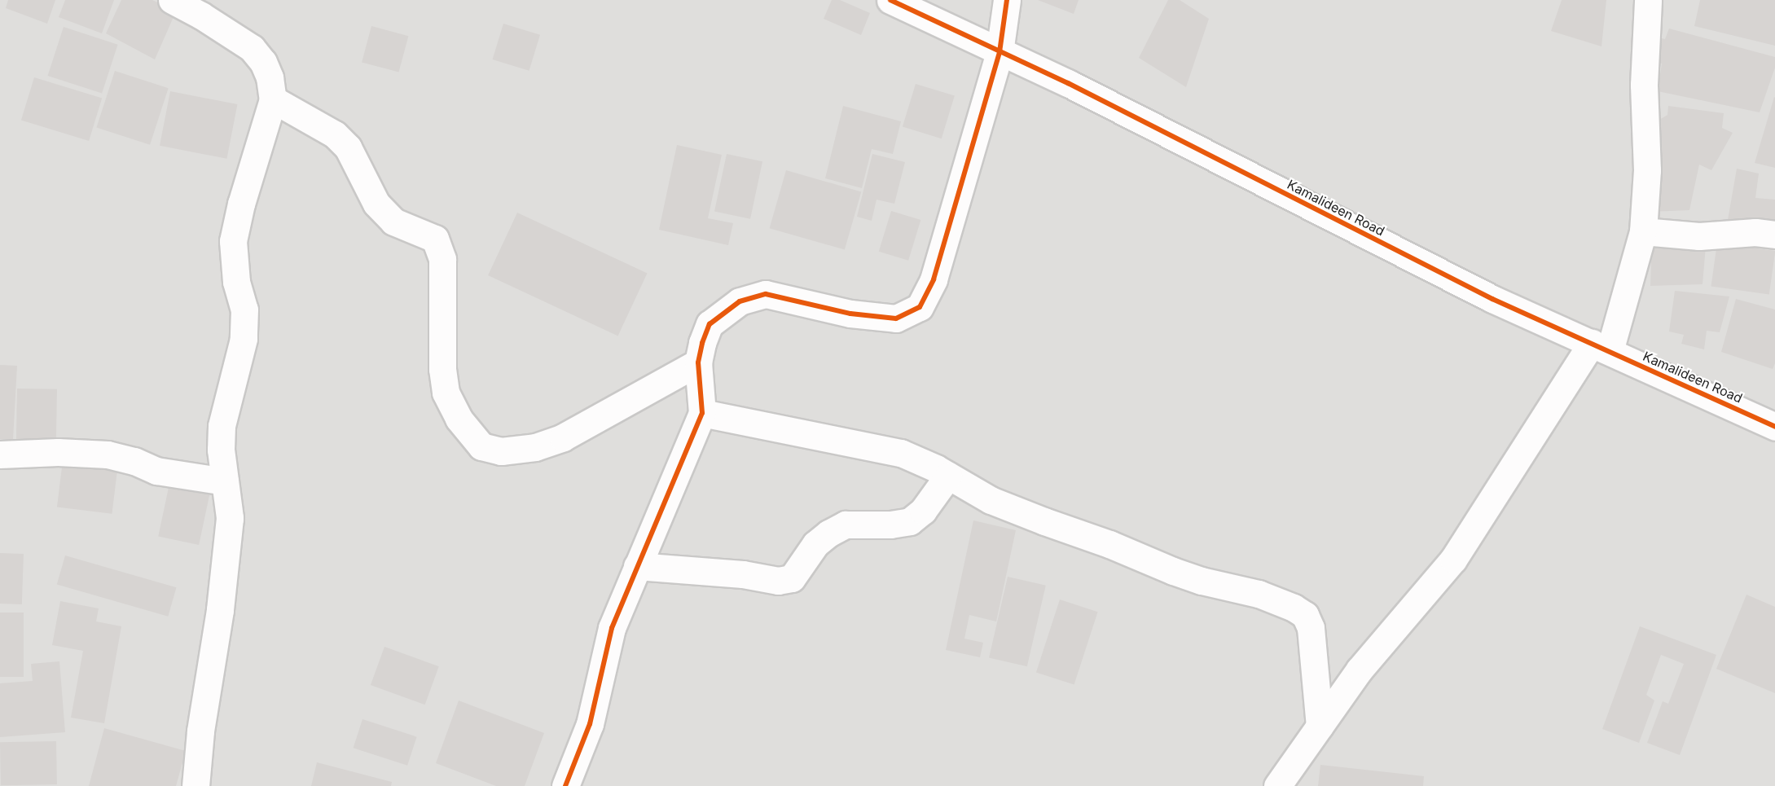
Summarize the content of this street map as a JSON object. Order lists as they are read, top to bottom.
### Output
{
  "streets": {
    "street": ["Kamalideen Road"]
  }
}
